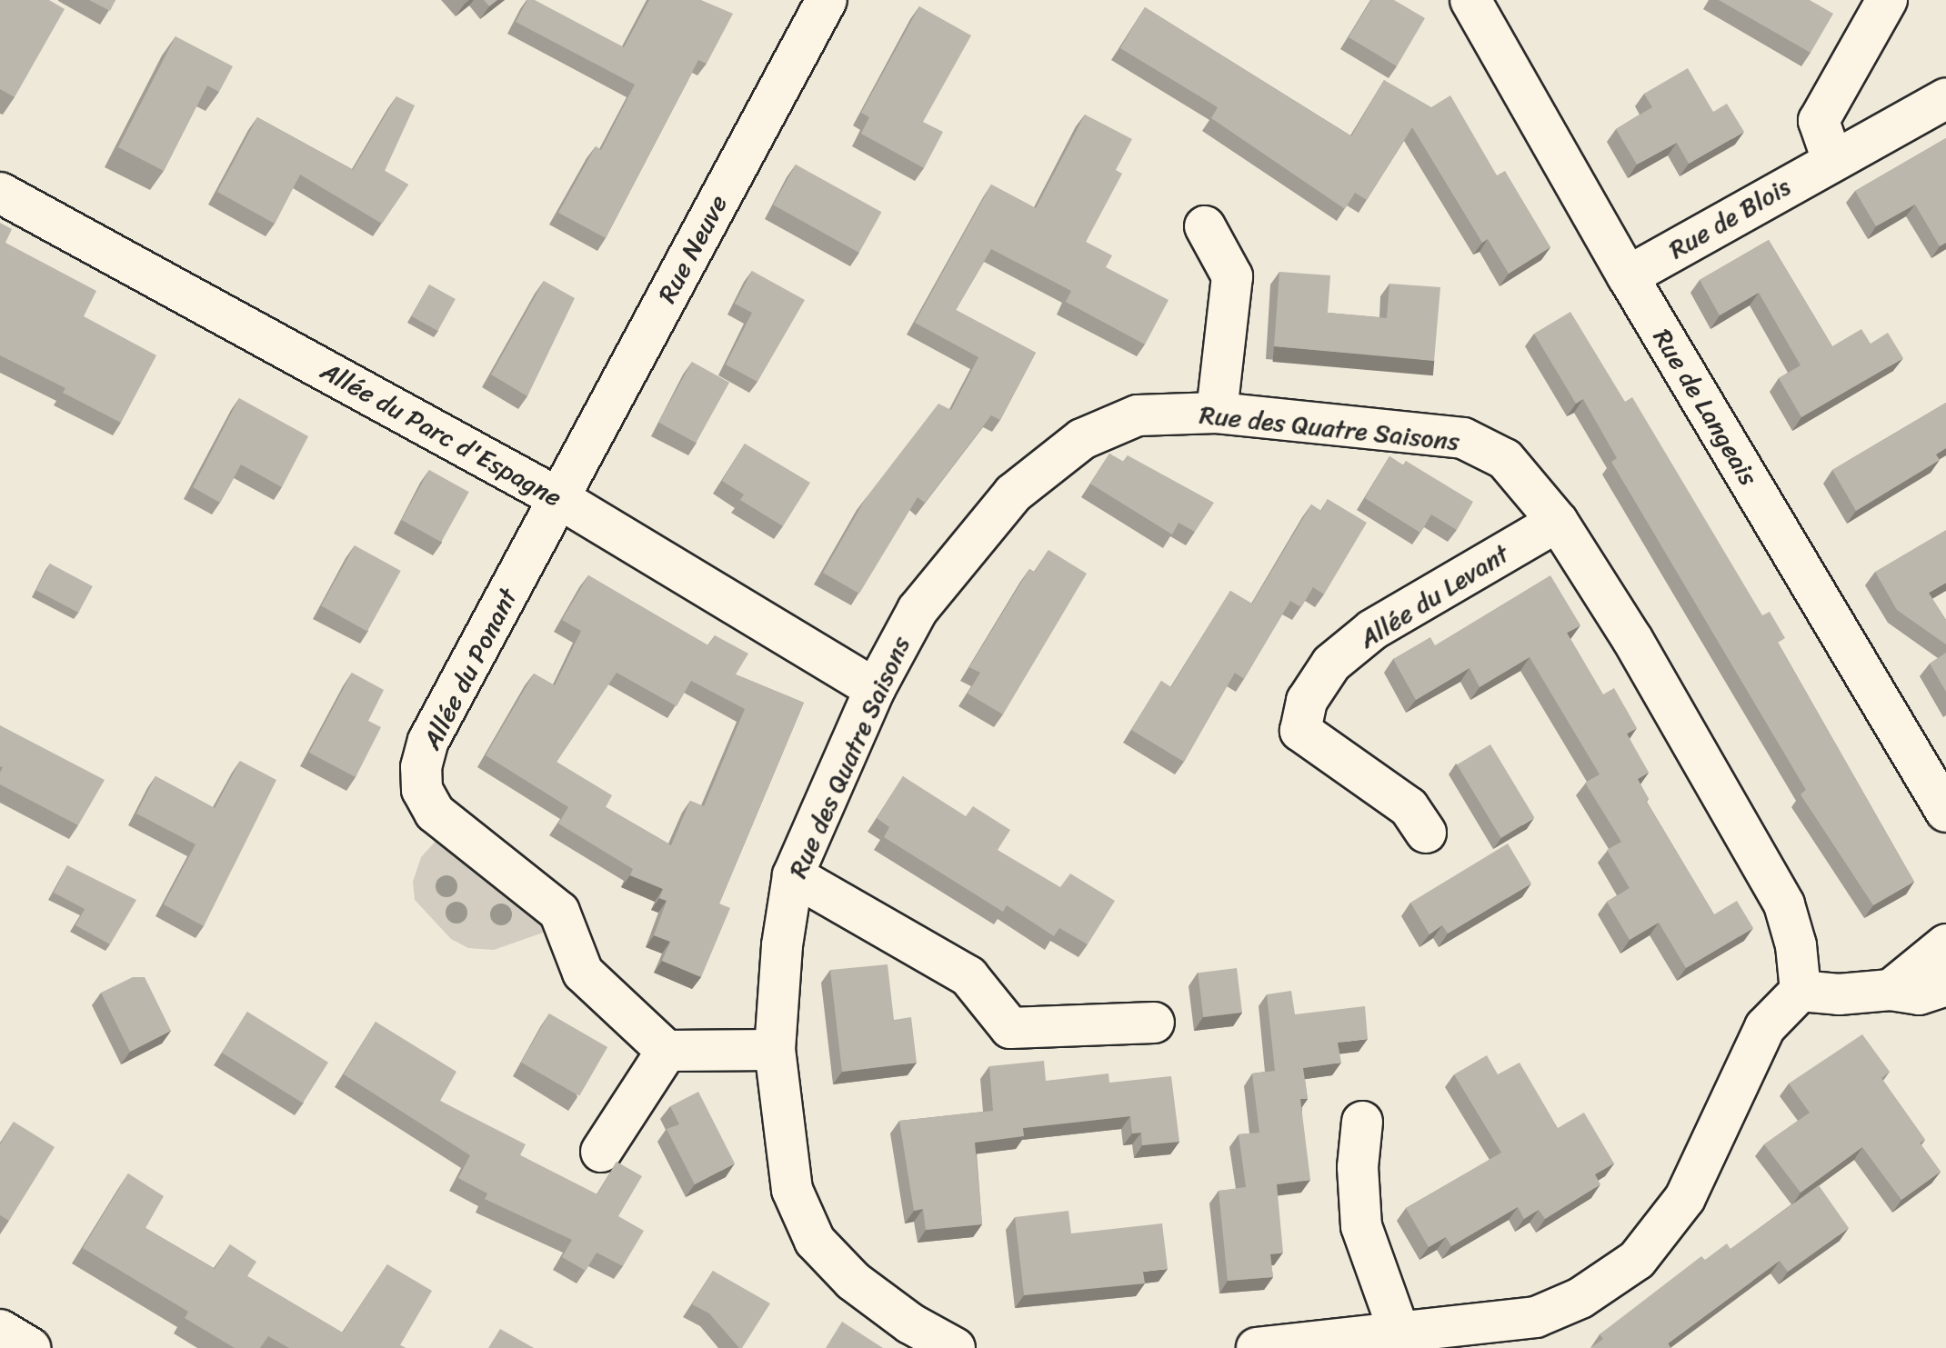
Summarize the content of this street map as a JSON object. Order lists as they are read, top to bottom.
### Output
{
  "streets": {
    "street": [
      "Rue de Blois",
      "Rue Neuve",
      "Rue de Langeais",
      "Rue des Quatre Saisons",
      "Allée du Parc d'Espagne",
      "Allée du Levant",
      "Allée du Ponant"
    ]
  },
  "crossings": [
    ["Rue de Blois", "Rue de Langeais"],
    ["Rue Neuve", "Allée du Parc d'Espagne"],
    ["Rue Neuve", "Allée du Ponant"],
    ["Rue des Quatre Saisons", "Allée du Parc d'Espagne"],
    ["Rue des Quatre Saisons", "Allée du Levant"],
    ["Allée du Parc d'Espagne", "Allée du Ponant"]
  ]
}
